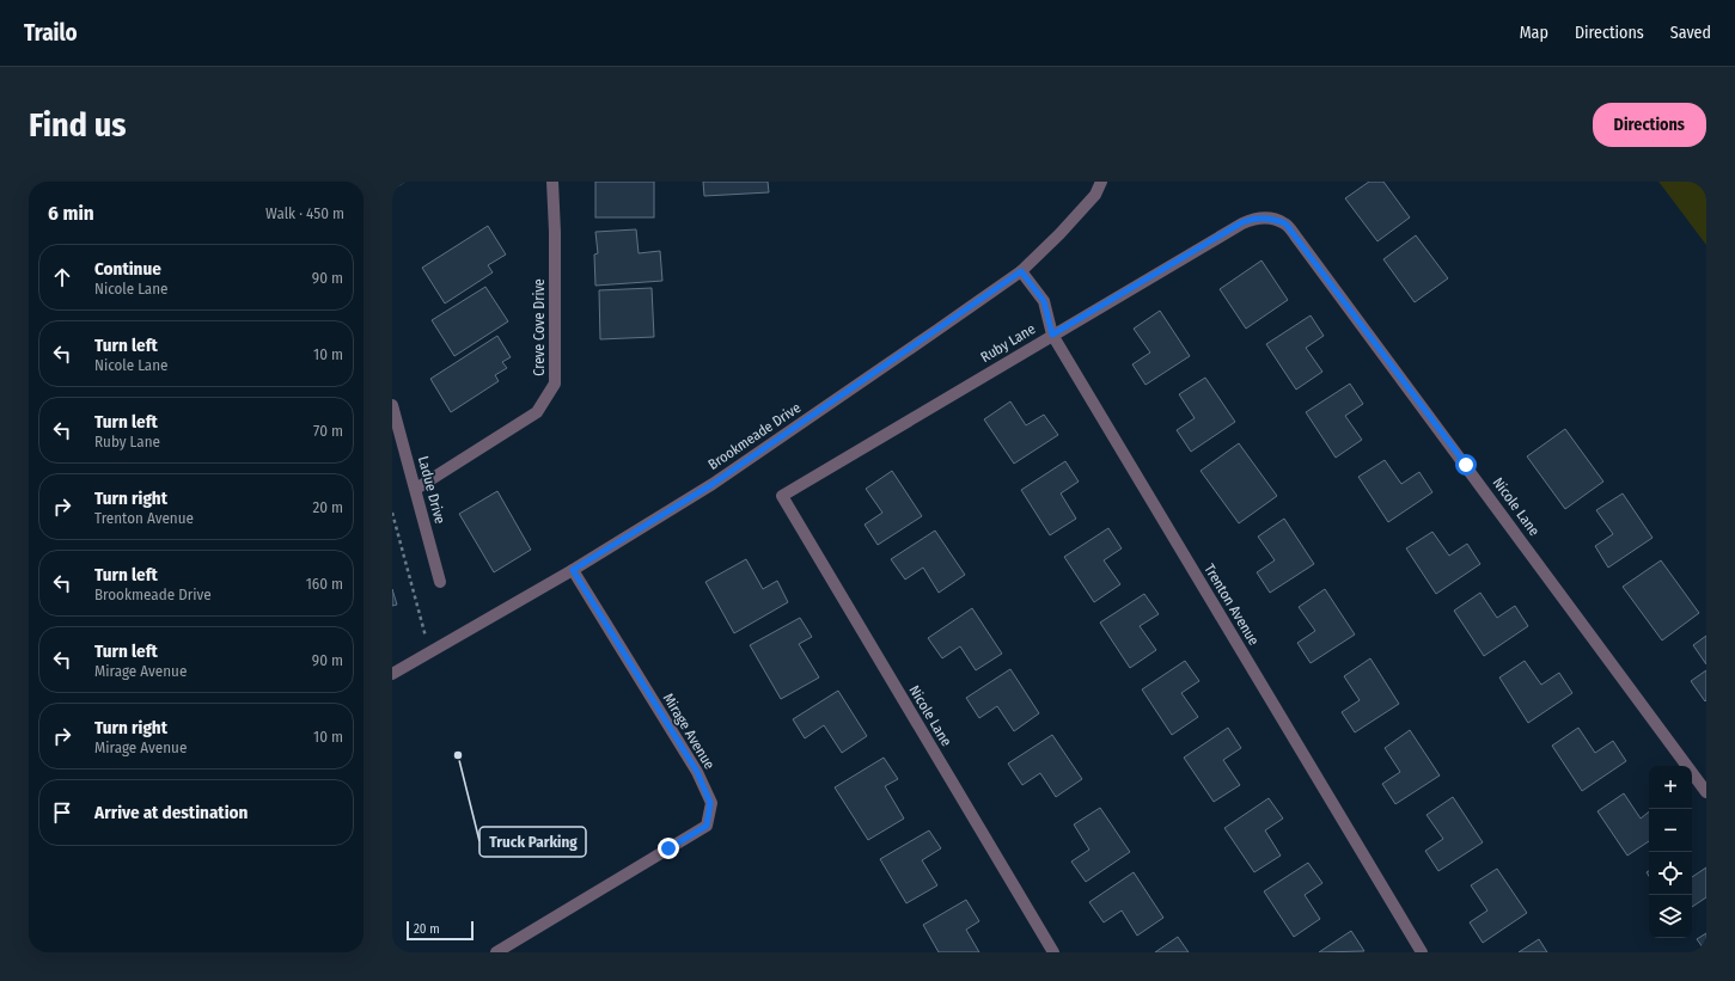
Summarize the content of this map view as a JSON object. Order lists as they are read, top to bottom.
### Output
{
  "streets": {
    "street": [
      "Creve Cove Drive",
      "Ruby Lane",
      "Brookmeade Drive",
      "Ladue Drive",
      "Nicole Lane",
      "Trenton Avenue",
      "Mirage Avenue"
    ]
  },
  "crossings": [
    ["Creve Cove Drive", "Ladue Drive"],
    ["Ruby Lane", "Nicole Lane"],
    ["Ruby Lane", "Trenton Avenue"],
    ["Brookmeade Drive", "Trenton Avenue"],
    ["Brookmeade Drive", "Mirage Avenue"]
  ],
  "places": ["Truck Parking"],
  "scale_bar": "20 m",
  "page": {
    "header": "Trailo",
    "nav": ["Map", "Directions", "Saved"],
    "buttons": "Directions",
    "title": "Find us",
    "heading": ["6 min", "Walk · 450 m"],
    "list": [
      ["Continue", "Nicole Lane", "90 m"],
      ["Turn left", "Nicole Lane", "10 m"],
      ["Turn left", "Ruby Lane", "70 m"],
      ["Turn right", "Trenton Avenue", "20 m"],
      ["Turn left", "Brookmeade Drive", "160 m"],
      ["Turn left", "Mirage Avenue", "90 m"],
      ["Turn right", "Mirage Avenue", "10 m"],
      "Arrive at destination"
    ],
    "map_buttons": ["+", "−"],
    "scale": "20 m"
  }
}
